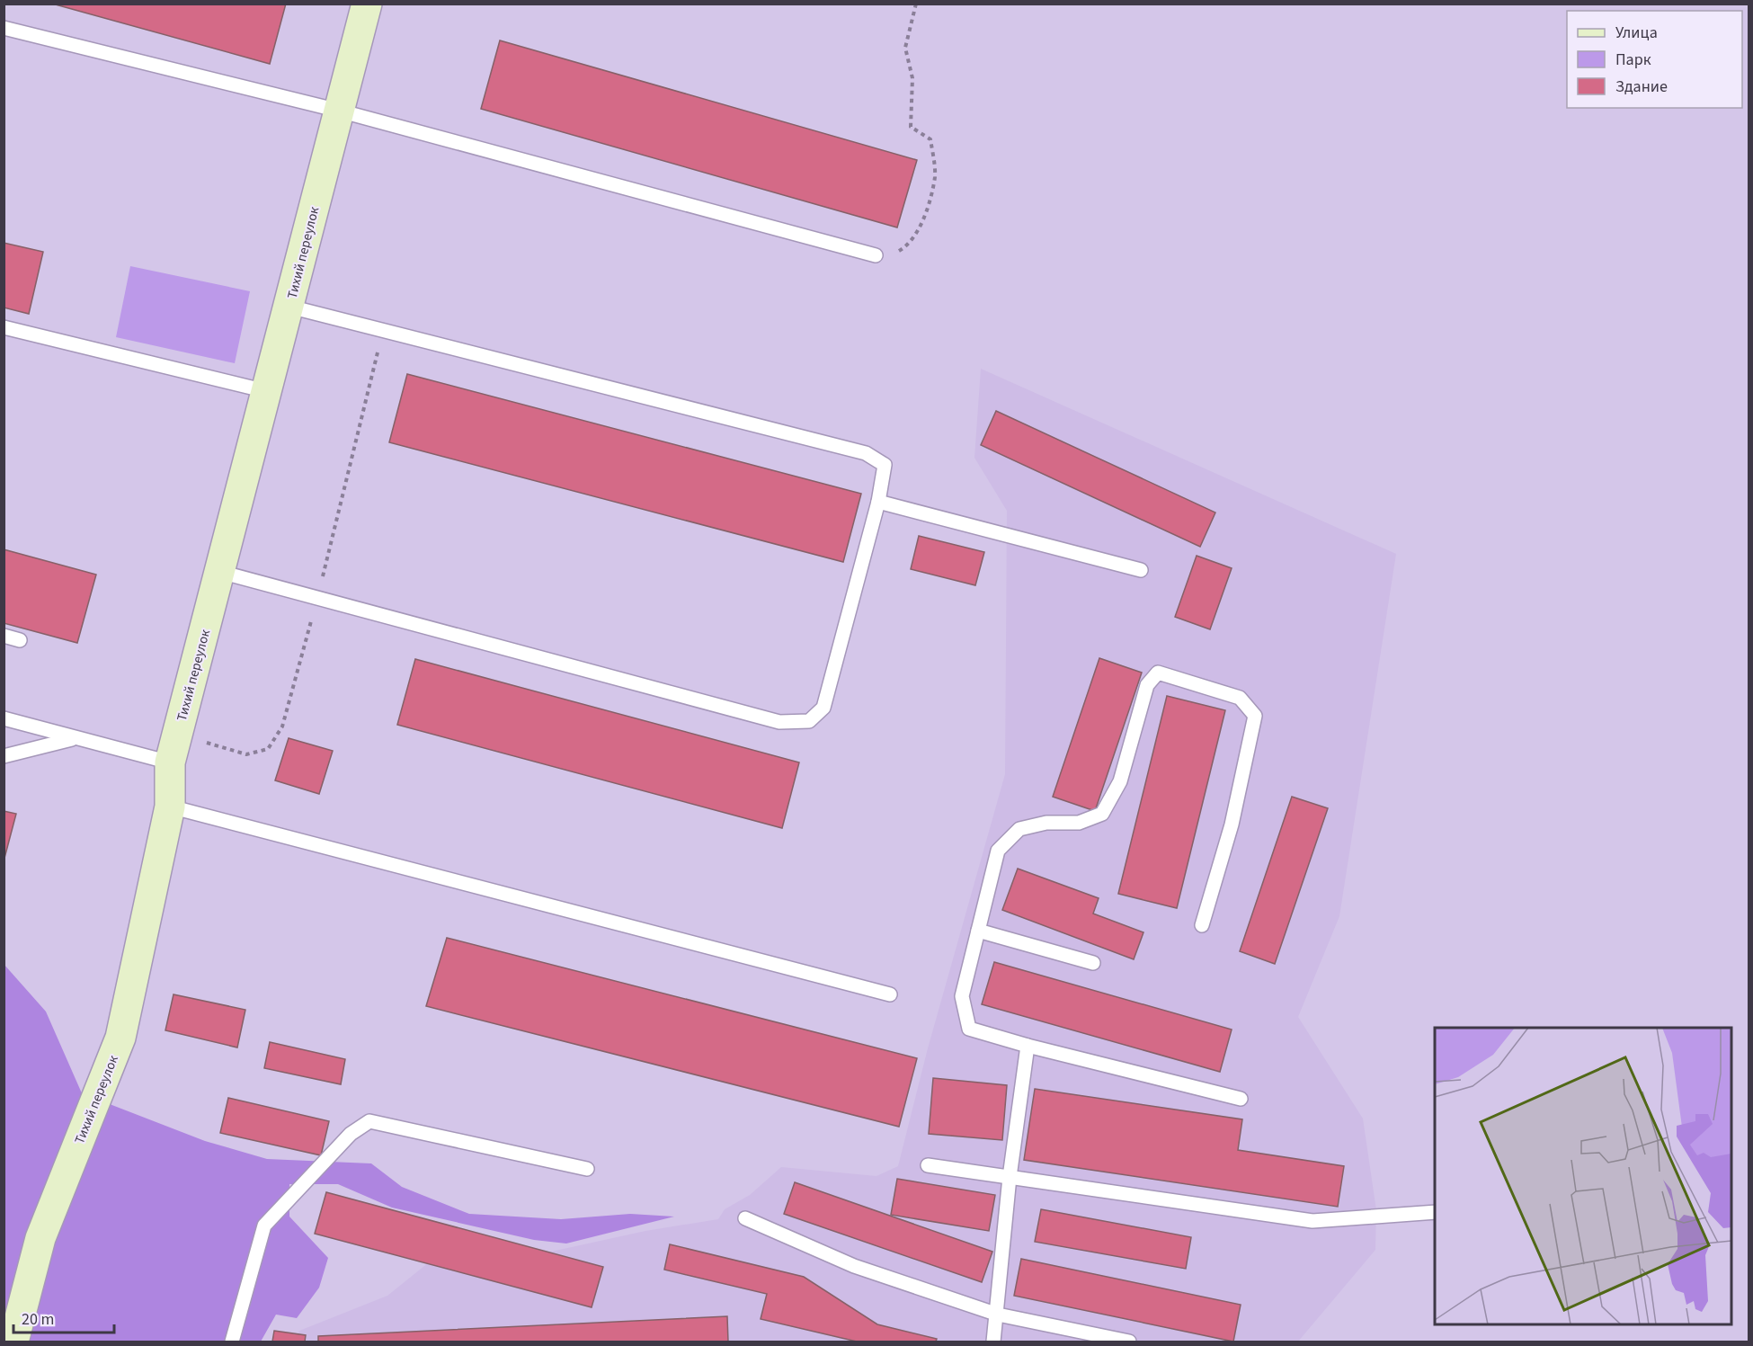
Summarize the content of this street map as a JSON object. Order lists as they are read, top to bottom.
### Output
{
  "streets": {
    "street": ["Тихий переулок"]
  },
  "legend": ["Улица", "Парк", "Здание"],
  "scale_bar": "20 m"
}
